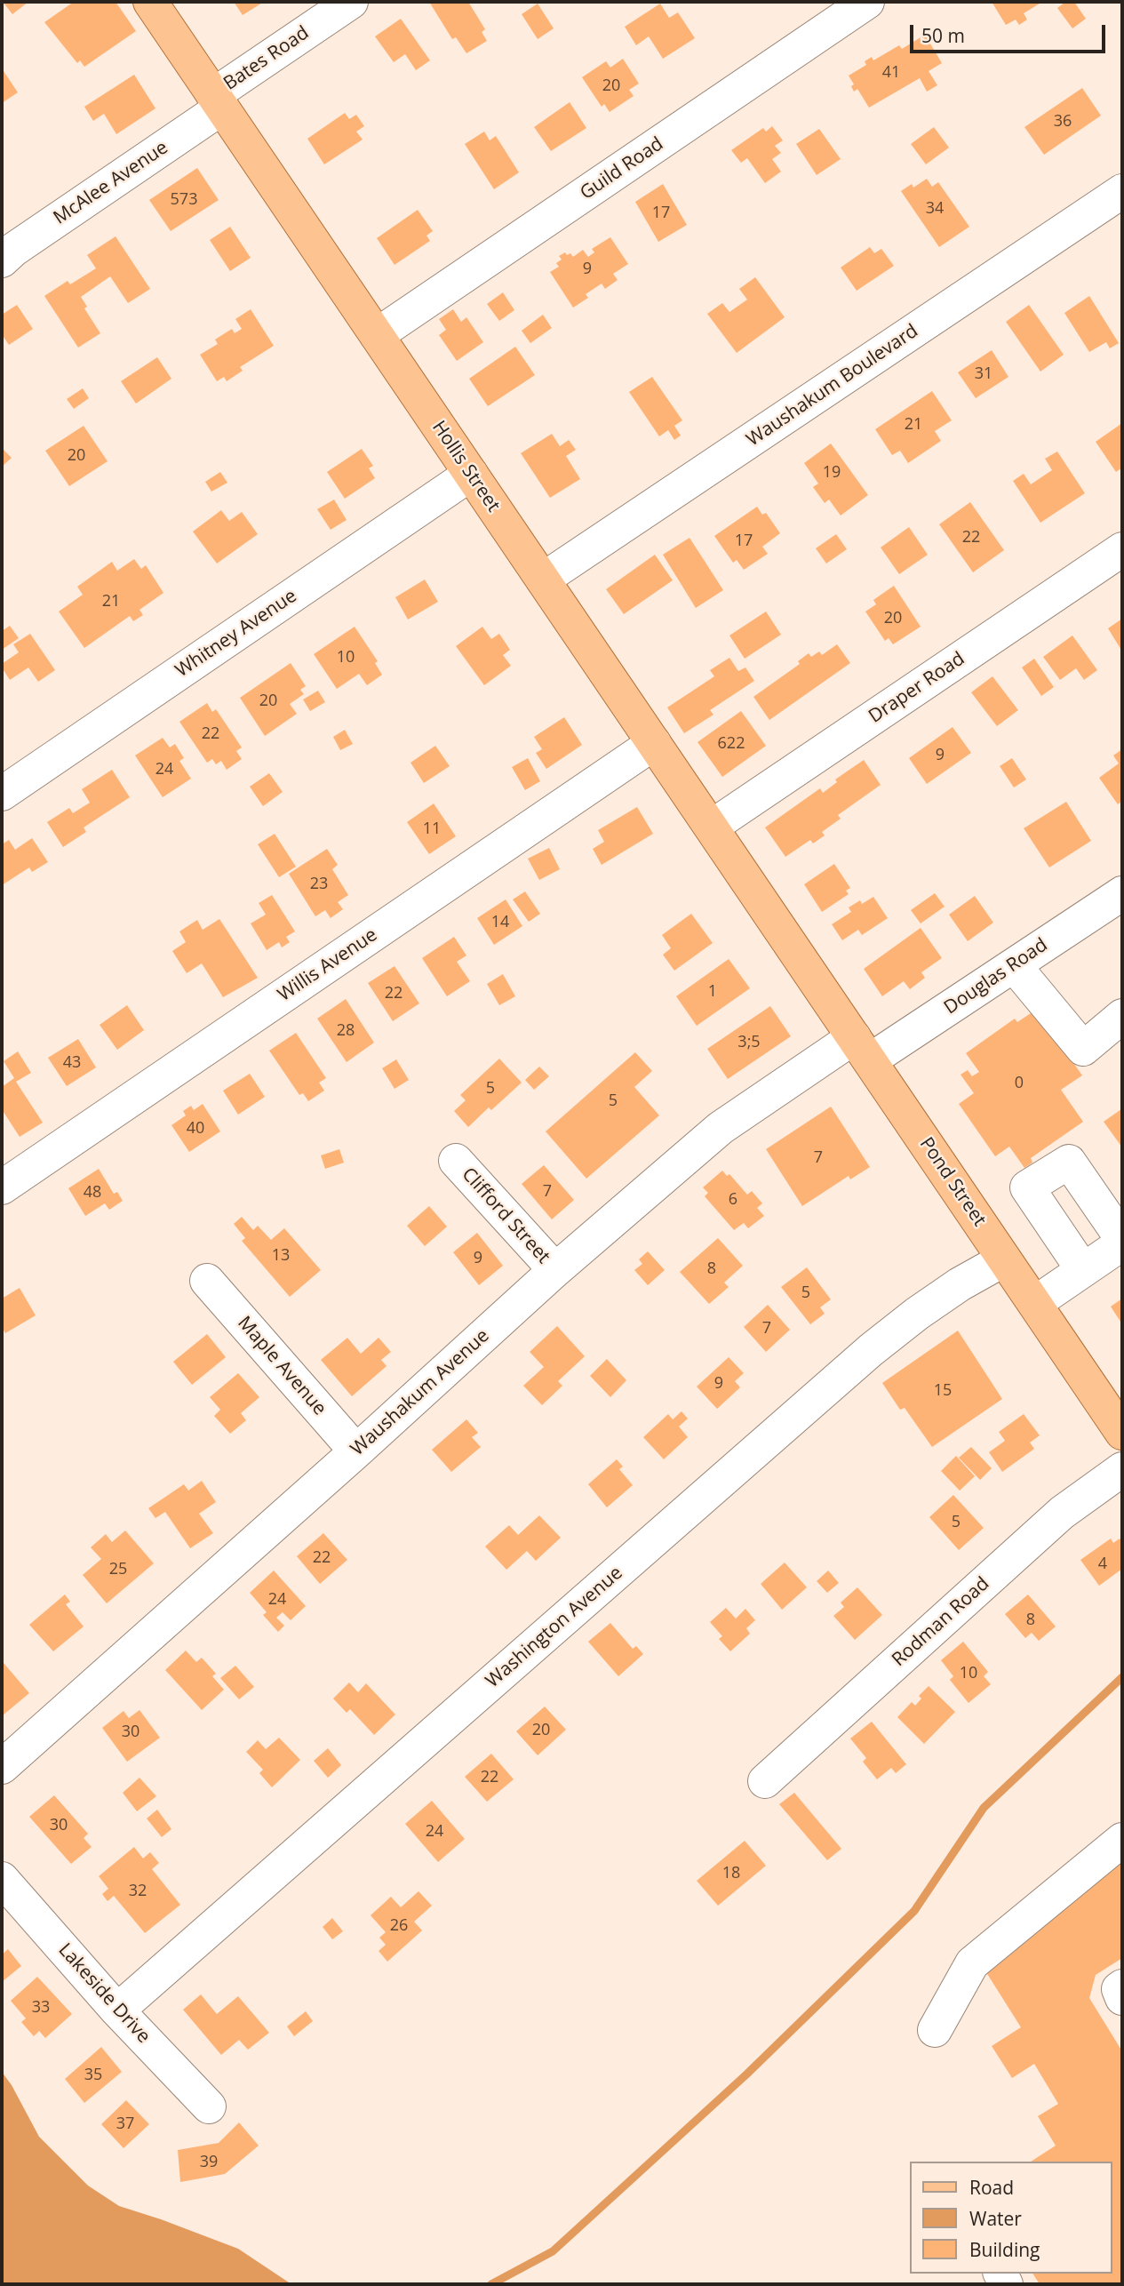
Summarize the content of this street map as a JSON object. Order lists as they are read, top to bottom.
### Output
{
  "streets": {
    "main road": ["Hollis Street", "Pond Street"],
    "street": [
      "Bates Road",
      "Guild Road",
      "McAlee Avenue",
      "Waushakum Boulevard",
      "Whitney Avenue",
      "Draper Road",
      "Willis Avenue",
      "Douglas Road",
      "Clifford Street",
      "Maple Avenue",
      "Waushakum Avenue",
      "Rodman Road",
      "Washington Avenue",
      "Lakeside Drive"
    ]
  },
  "crossings": [
    ["Bates Road", "McAlee Avenue"],
    ["Bates Road", "Hollis Street"],
    ["Guild Road", "Hollis Street"],
    ["McAlee Avenue", "Hollis Street"],
    ["Waushakum Boulevard", "Hollis Street"],
    ["Hollis Street", "Whitney Avenue"],
    ["Hollis Street", "Draper Road"],
    ["Hollis Street", "Willis Avenue"],
    ["Hollis Street", "Pond Street"],
    ["Douglas Road", "Pond Street"],
    ["Douglas Road", "Waushakum Avenue"],
    ["Pond Street", "Waushakum Avenue"],
    ["Pond Street", "Washington Avenue"],
    ["Clifford Street", "Waushakum Avenue"],
    ["Maple Avenue", "Waushakum Avenue"],
    ["Washington Avenue", "Lakeside Drive"]
  ],
  "house_numbers": [
    "41",
    "20",
    "36",
    "573",
    "34",
    "17",
    "9",
    "31",
    "21",
    "20",
    "19",
    "22",
    "17",
    "21",
    "20",
    "10",
    "20",
    "22",
    "622",
    "9",
    "24",
    "11",
    "23",
    "14",
    "1",
    "22",
    "28",
    "3;5",
    "43",
    "0",
    "5",
    "5",
    "40",
    "7",
    "7",
    "48",
    "6",
    "13",
    "9",
    "8",
    "5",
    "7",
    "9",
    "15",
    "5",
    "22",
    "4",
    "25",
    "24",
    "8",
    "10",
    "20",
    "30",
    "22",
    "30",
    "24",
    "18",
    "32",
    "26",
    "33",
    "35",
    "37",
    "39"
  ],
  "legend": ["Road", "Water", "Building"],
  "scale_bar": "50 m"
}
